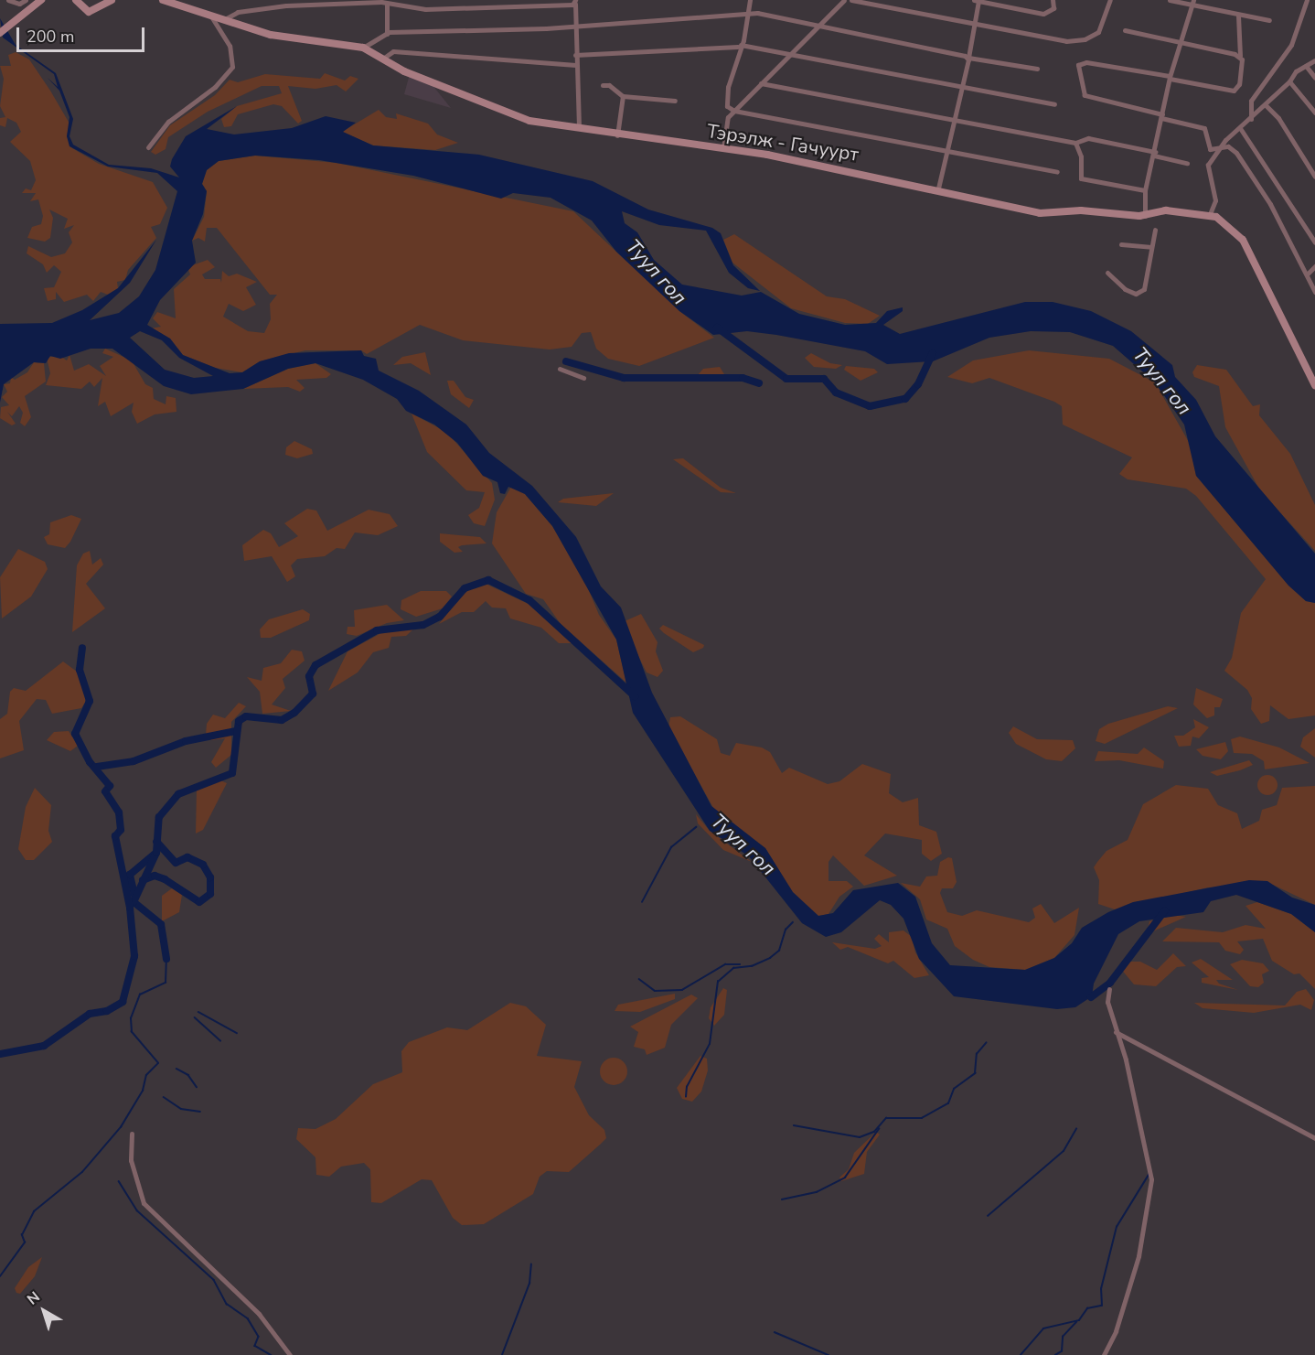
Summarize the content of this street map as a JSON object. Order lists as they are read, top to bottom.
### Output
{
  "streets": {
    "main road": ["Тэрэлж - Гачуурт"]
  },
  "water": ["Туул гол"],
  "scale_bar": "200 m",
  "north": "top left"
}
